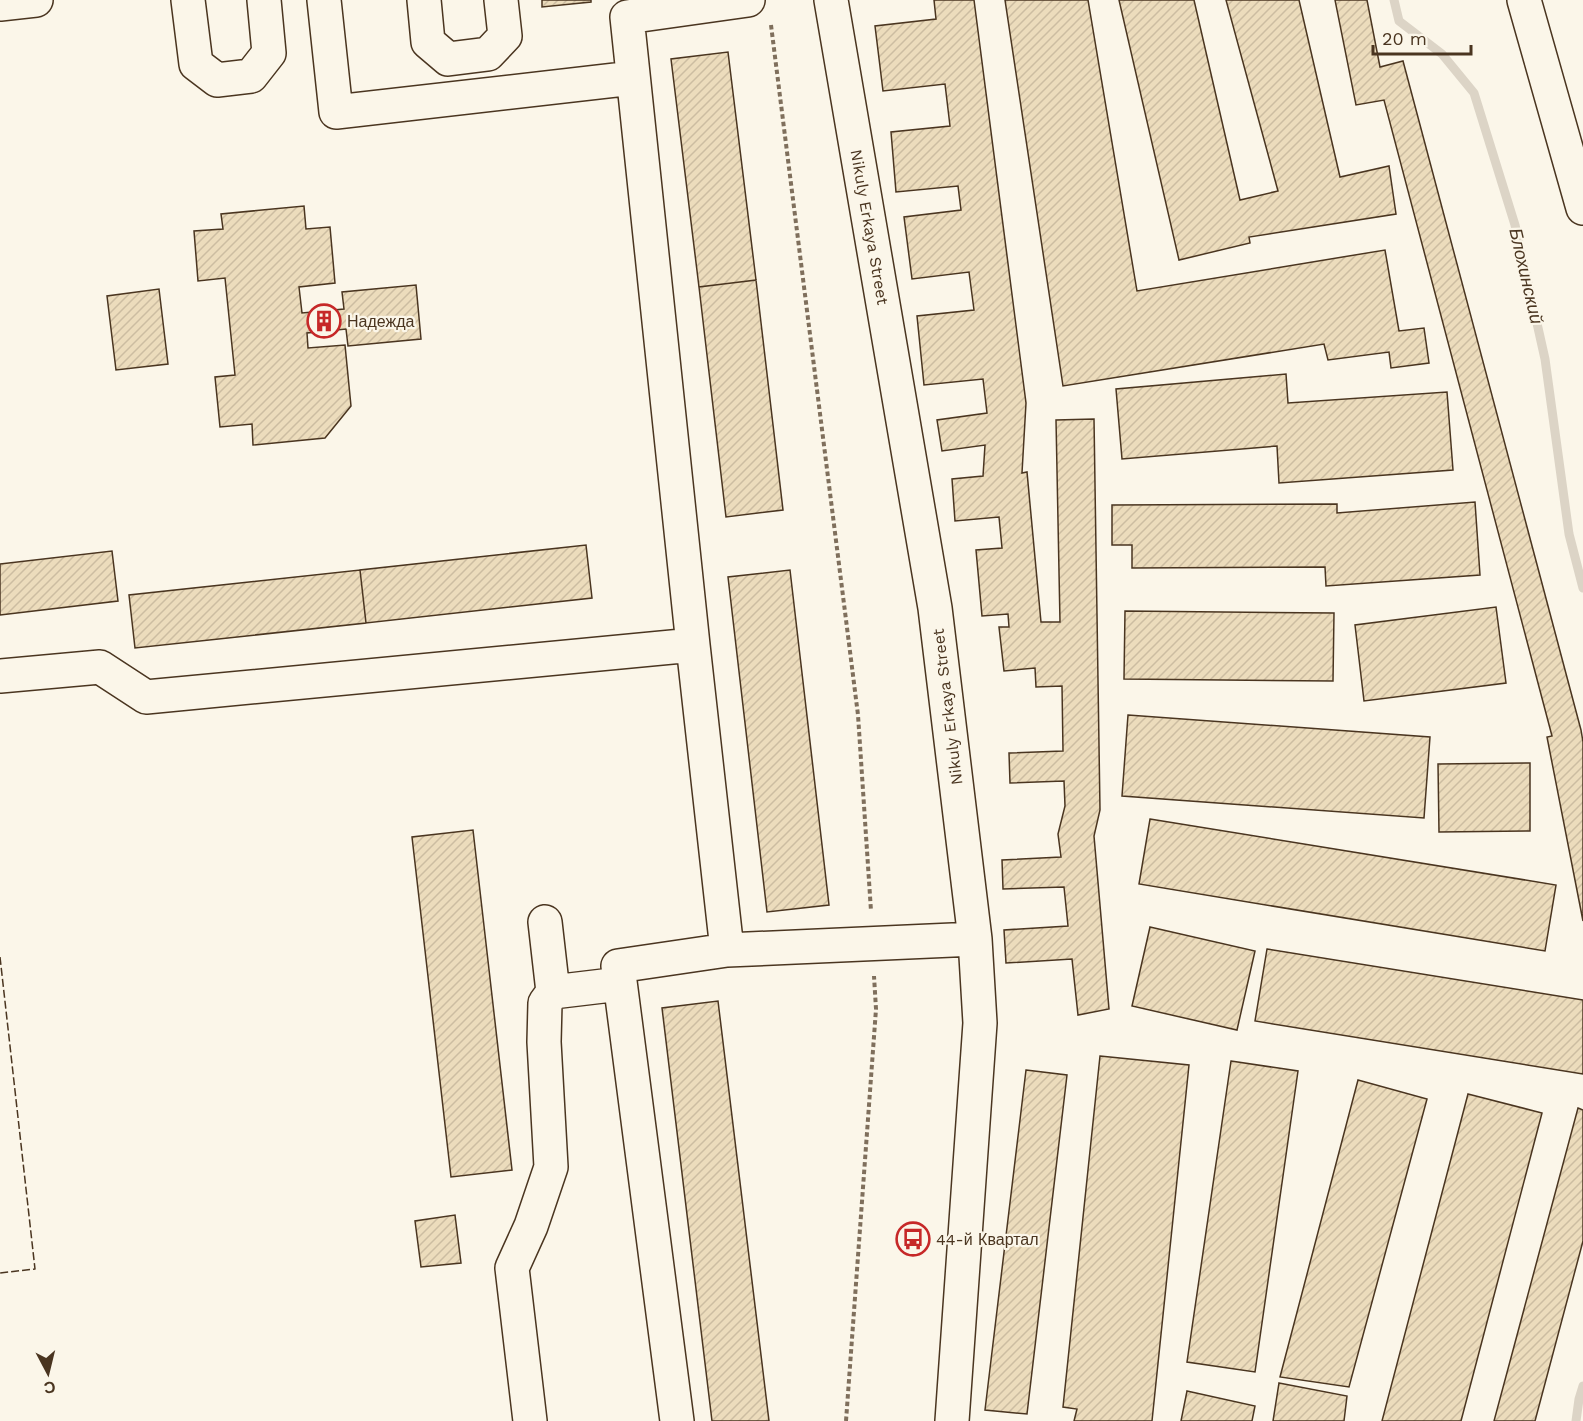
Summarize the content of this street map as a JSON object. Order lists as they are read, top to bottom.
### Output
{
  "streets": {
    "street": ["Nikuly Erkaya Street"]
  },
  "water": ["Блохинский"],
  "places": {
    "building": ["Надежда"],
    "bus stop": ["44-й Квартал"]
  },
  "scale_bar": "20 m",
  "north": "bottom"
}
